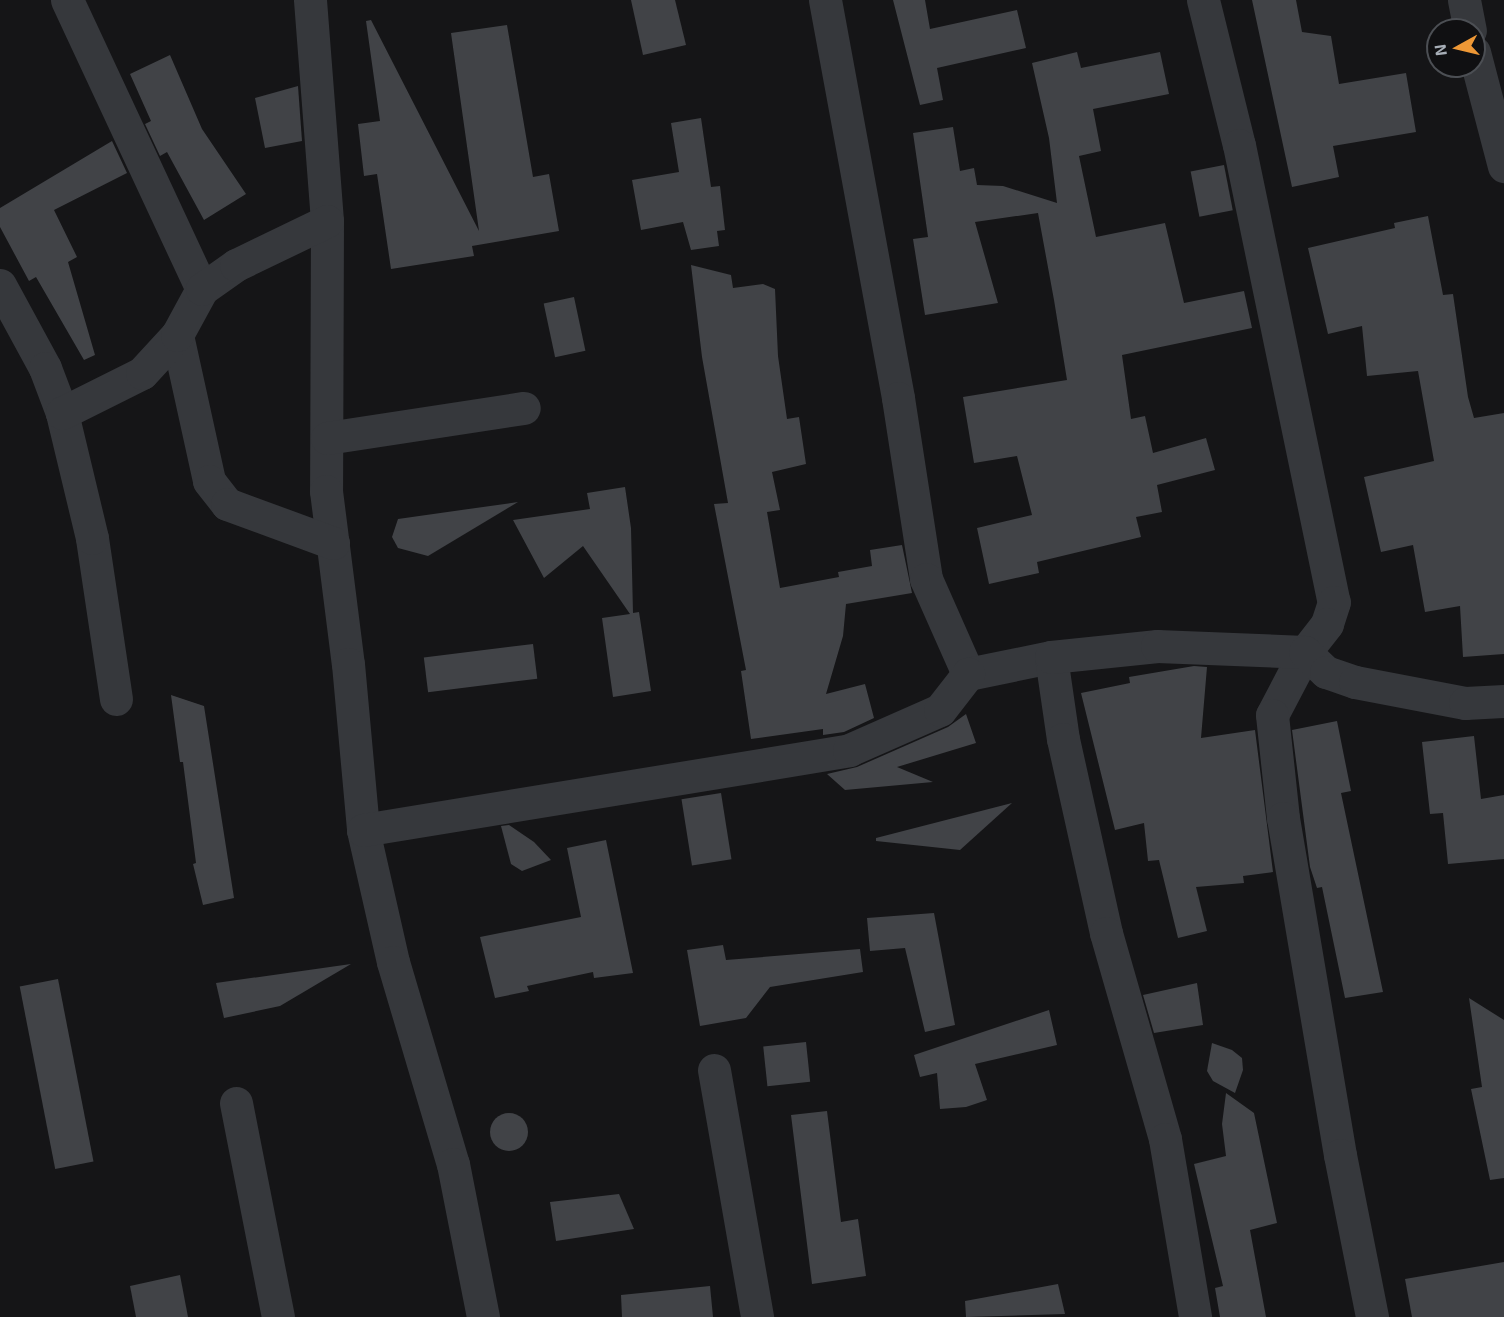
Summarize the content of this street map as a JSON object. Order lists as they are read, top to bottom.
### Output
{
  "north": "left"
}
